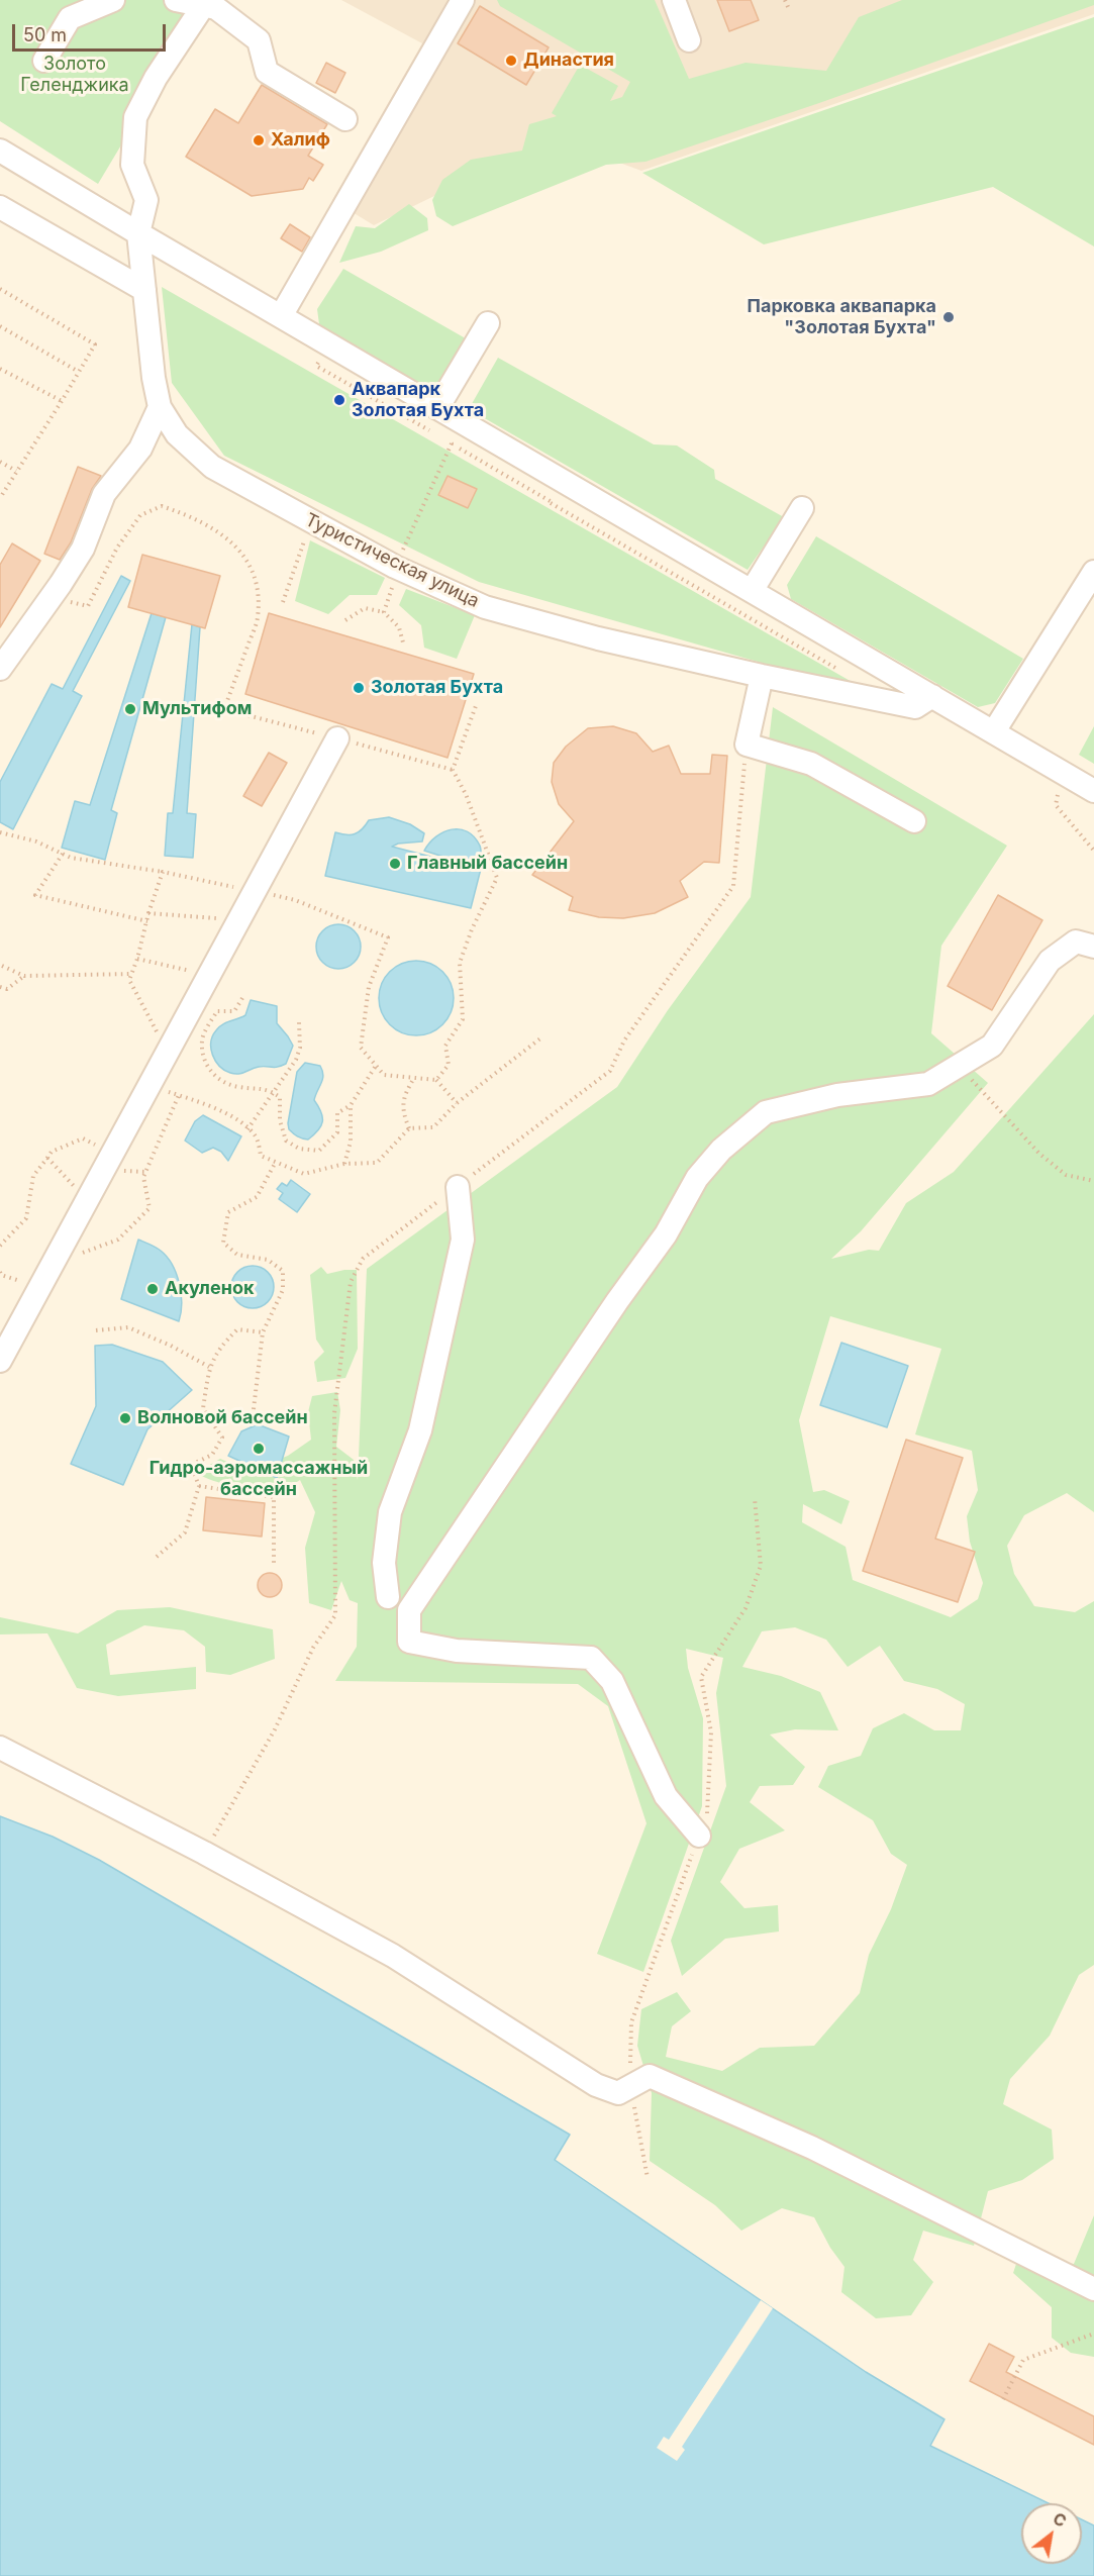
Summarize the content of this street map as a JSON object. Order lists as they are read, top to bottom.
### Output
{
  "streets": {
    "street": ["Туристическая улица"]
  },
  "parks": ["Золото Геленджика"],
  "places": [
    "Династия",
    "Халиф",
    "Парковка аквапарка \"Золотая Бухта\"",
    "Аквапарк Золотая Бухта",
    "Золотая Бухта",
    "Мультифом",
    "Главный бассейн",
    "Акуленок",
    "Волновой бассейн",
    "Гидро-аэромассажный бассейн"
  ],
  "scale_bar": "50 m",
  "north": "top right"
}
